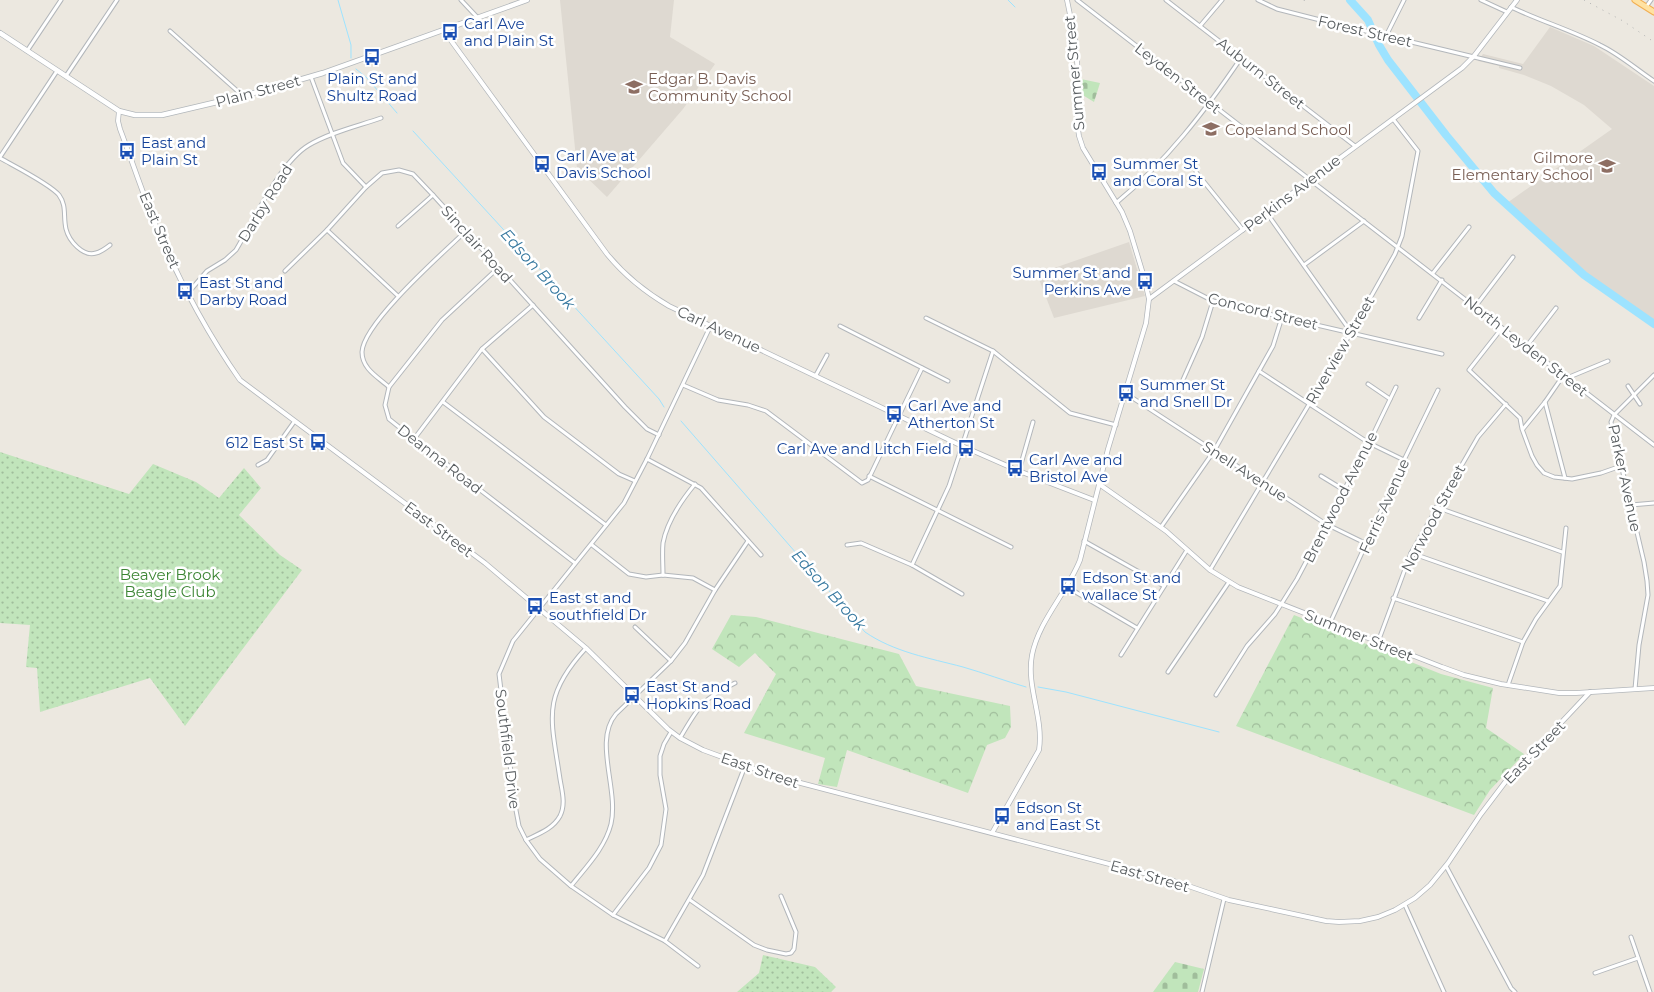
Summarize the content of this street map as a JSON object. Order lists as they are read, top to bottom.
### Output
{
  "streets": {
    "main road": ["Plain Street"],
    "street": [
      "Forest Street",
      "Summer Street",
      "Auburn Street",
      "Leyden Street",
      "Perkins Avenue",
      "Darby Road",
      "East Street",
      "Sinclair Road",
      "Concord Street",
      "Carl Avenue",
      "North Leyden Street",
      "Riverview Street",
      "Deanna Road",
      "Snell Avenue",
      "Parker Avenue",
      "Brentwood Avenue",
      "Ferris Avenue",
      "Norwood Street",
      "Southfield Drive"
    ]
  },
  "crossings": [
    ["Forest Street", "Perkins Avenue"],
    ["Summer Street", "Perkins Avenue"],
    ["Summer Street", "East Street"],
    ["Summer Street", "Carl Avenue"],
    ["Summer Street", "Riverview Street"],
    ["Summer Street", "Snell Avenue"],
    ["Summer Street", "Parker Avenue"],
    ["Summer Street", "Brentwood Avenue"],
    ["Summer Street", "Ferris Avenue"],
    ["Summer Street", "Norwood Street"],
    ["Auburn Street", "Perkins Avenue"],
    ["Leyden Street", "Perkins Avenue"],
    ["Leyden Street", "North Leyden Street"],
    ["Leyden Street", "Riverview Street"],
    ["Plain Street", "East Street"],
    ["Plain Street", "Carl Avenue"],
    ["Perkins Avenue", "Concord Street"],
    ["Perkins Avenue", "Riverview Street"],
    ["Darby Road", "East Street"],
    ["East Street", "Southfield Drive"],
    ["Sinclair Road", "Southfield Drive"],
    ["Concord Street", "Riverview Street"],
    ["Carl Avenue", "Southfield Drive"],
    ["North Leyden Street", "Riverview Street"],
    ["North Leyden Street", "Parker Avenue"],
    ["Riverview Street", "Snell Avenue"],
    ["Deanna Road", "Southfield Drive"],
    ["Snell Avenue", "Brentwood Avenue"],
    ["Snell Avenue", "Ferris Avenue"]
  ],
  "water": ["Edson Brook"],
  "parks": ["Beaver Brook Beagle Club"],
  "places": {
    "bus stop": [
      "Carl Ave and Plain St",
      "Plain St and Shultz Road",
      "East and Plain St",
      "Carl Ave at Davis School",
      "Summer St and Coral St",
      "Summer St and Perkins Ave",
      "East St and Darby Road",
      "Summer St and Snell Dr",
      "Carl Ave and Atherton St",
      "612 East St",
      "Carl Ave and Litch Field",
      "Carl Ave and Bristol Ave",
      "Edson St and wallace St",
      "East st and southfield Dr",
      "East St and Hopkins Road",
      "Edson St and East St"
    ],
    "school or university": ["Edgar B. Davis Community School", "Copeland School", "Gilmore Elementary School"]
  }
}
